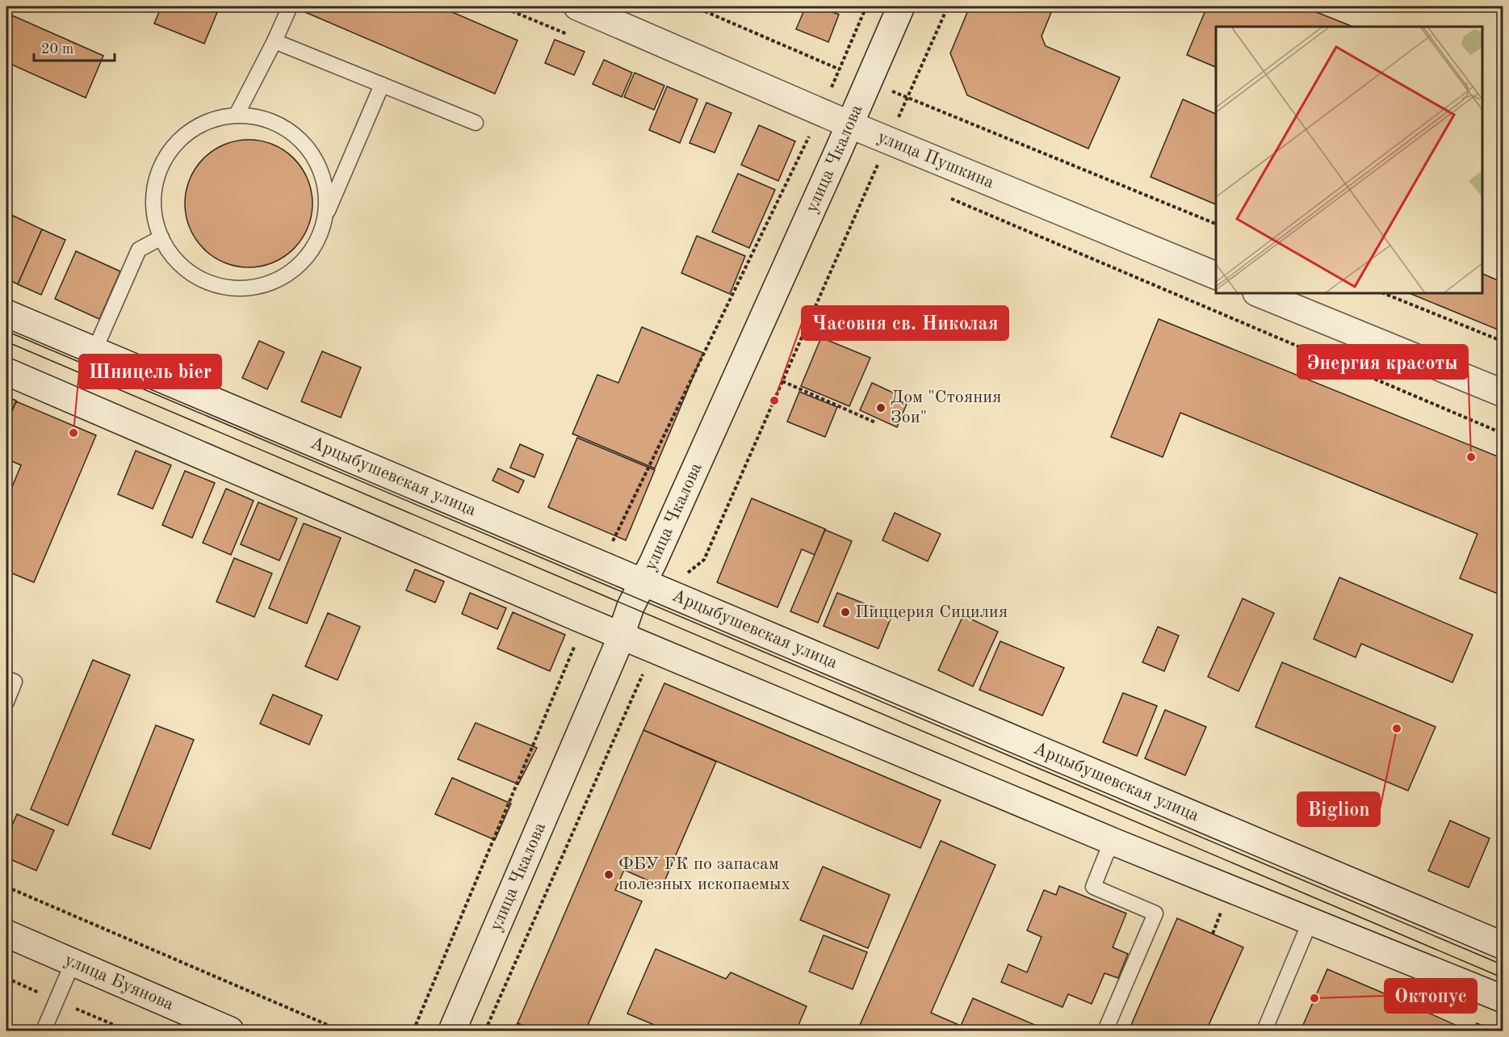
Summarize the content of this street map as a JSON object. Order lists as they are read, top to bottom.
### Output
{
  "streets": {
    "main road": [
      "улица Чкалова",
      "улица Пушкина",
      "Арцыбушевская улица",
      "улица Буянова"
    ]
  },
  "crossings": [
    ["улица Чкалова", "улица Пушкина"],
    ["улица Чкалова", "Арцыбушевская улица"]
  ],
  "places": [
    "Часовня св. Николая",
    "Дом \"Стояния Зои\"",
    "Шницель bier",
    "Энергия красоты",
    "Пиццерия Сицилия",
    "Biglion",
    "ФБУ ГК по запасам полезных ископаемых",
    "Октопус"
  ],
  "scale_bar": "20 m"
}
